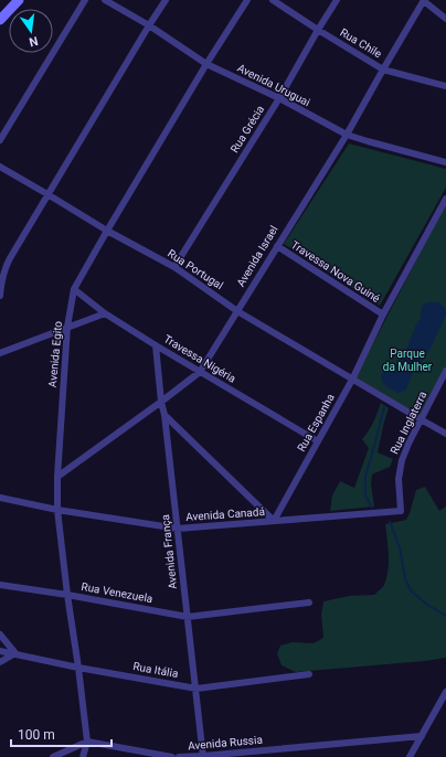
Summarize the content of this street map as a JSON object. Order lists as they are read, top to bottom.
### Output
{
  "streets": {
    "street": [
      "Rua Chile",
      "Avenida Uruguai",
      "Rua Grécia",
      "Avenida Israel",
      "Rua Portugal",
      "Travessa Nova Guiné",
      "Avenida Egito",
      "Travessa Nigéria",
      "Rua Espanha",
      "Rua Inglaterra",
      "Avenida Canadá",
      "Avenida França",
      "Rua Venezuela",
      "Rua Itália",
      "Avenida Russia"
    ]
  },
  "crossings": [
    ["Rua Chile", "Rua Grécia"],
    ["Rua Chile", "Avenida Israel"],
    ["Avenida Uruguai", "Rua Grécia"],
    ["Avenida Uruguai", "Avenida Israel"],
    ["Avenida Uruguai", "Avenida Egito"],
    ["Rua Grécia", "Rua Portugal"],
    ["Avenida Israel", "Rua Portugal"],
    ["Avenida Israel", "Travessa Nova Guiné"],
    ["Avenida Israel", "Avenida Egito"],
    ["Avenida Israel", "Travessa Nigéria"],
    ["Avenida Israel", "Avenida França"],
    ["Rua Portugal", "Avenida Egito"],
    ["Rua Portugal", "Rua Espanha"],
    ["Rua Portugal", "Rua Inglaterra"],
    ["Travessa Nova Guiné", "Rua Espanha"],
    ["Avenida Egito", "Travessa Nigéria"],
    ["Avenida Egito", "Avenida Canadá"],
    ["Avenida Egito", "Rua Venezuela"],
    ["Avenida Egito", "Rua Itália"],
    ["Travessa Nigéria", "Rua Espanha"],
    ["Travessa Nigéria", "Avenida França"],
    ["Rua Espanha", "Avenida Canadá"],
    ["Rua Inglaterra", "Avenida Canadá"],
    ["Avenida Canadá", "Avenida França"],
    ["Avenida França", "Rua Venezuela"],
    ["Avenida França", "Rua Itália"],
    ["Avenida França", "Avenida Russia"]
  ],
  "parks": ["Parque da Mulher"],
  "scale_bar": "100 m",
  "north": "bottom"
}
